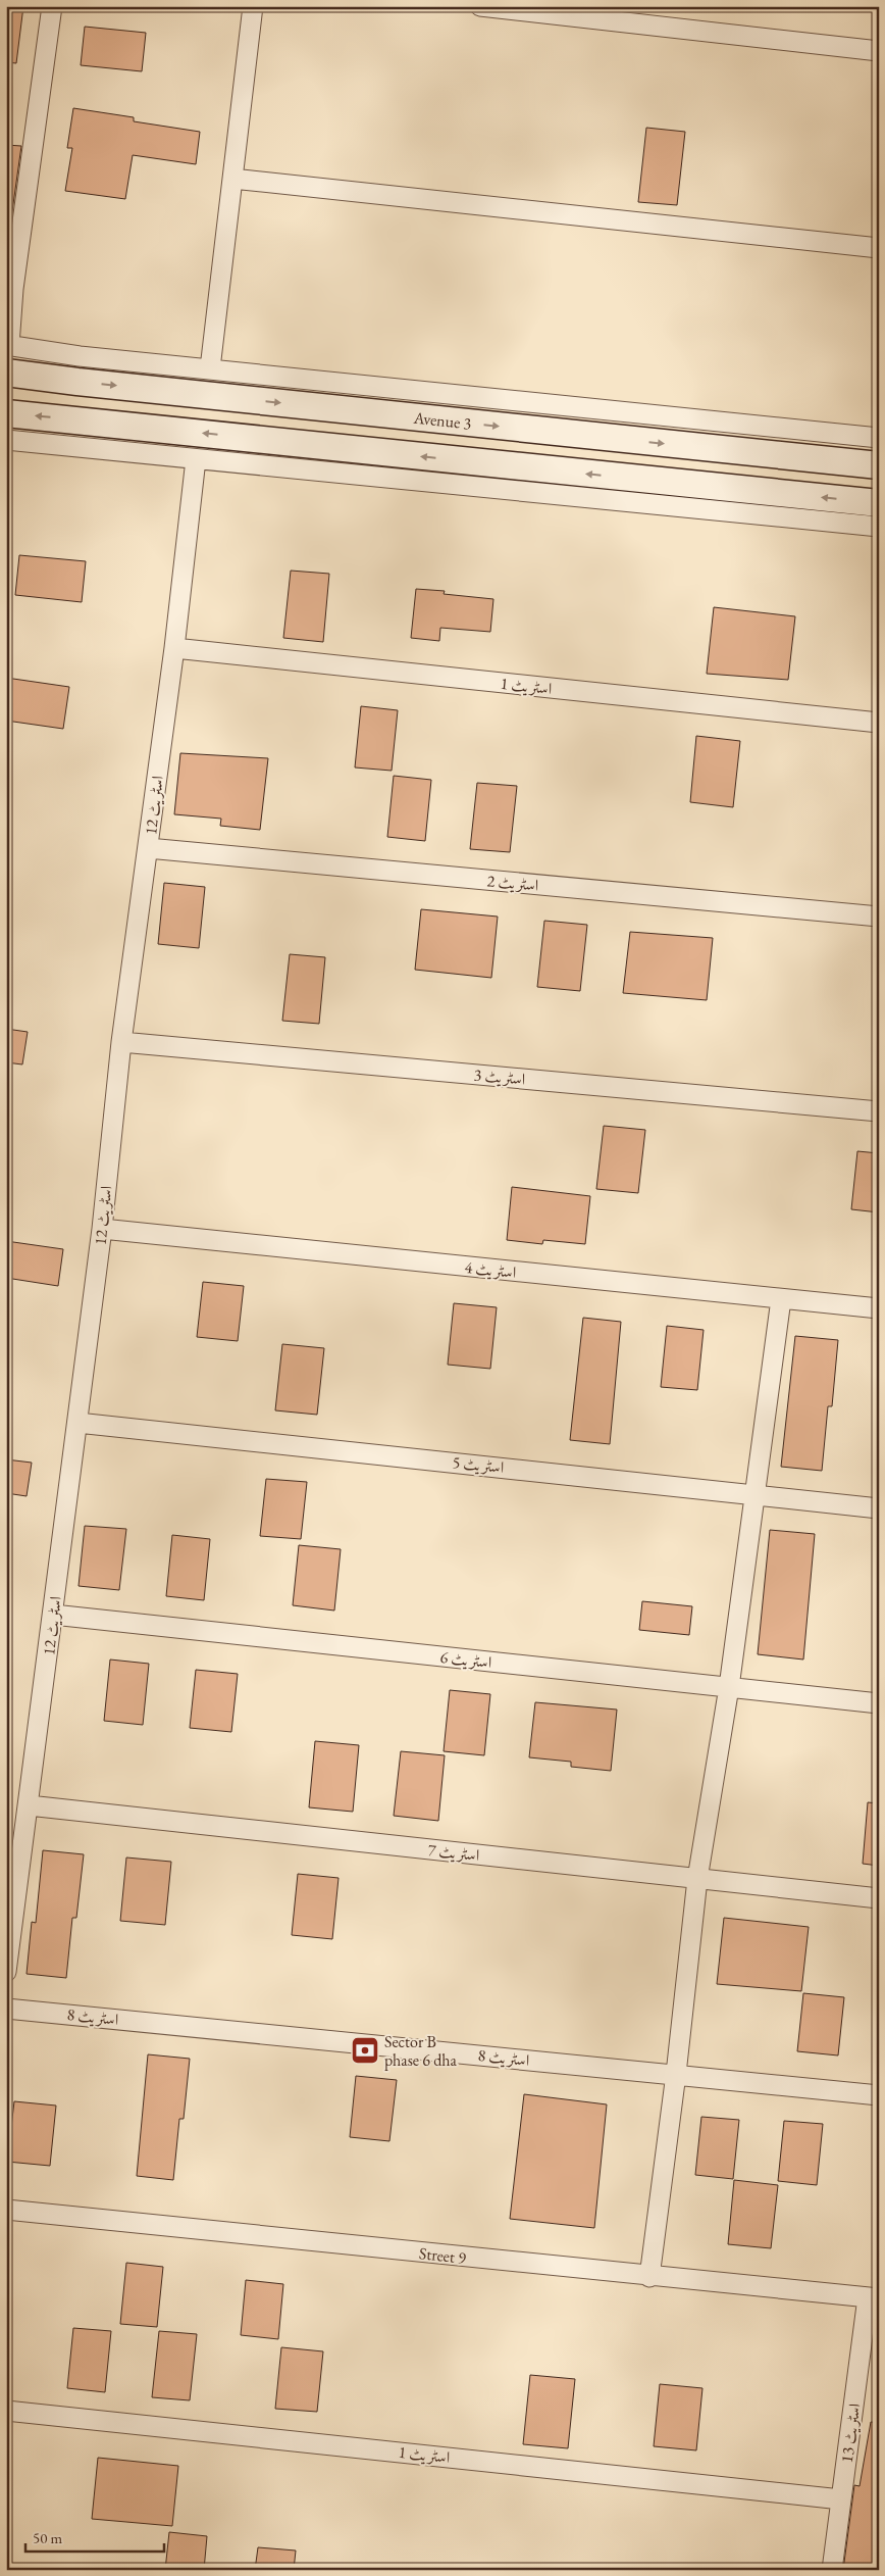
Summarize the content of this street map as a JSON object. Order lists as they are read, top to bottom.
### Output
{
  "streets": {
    "main road": ["Avenue 3"],
    "street": [
      "اسٹریٹ 1",
      "اسٹریٹ 12",
      "اسٹریٹ 2",
      "اسٹریٹ 3",
      "اسٹریٹ 4",
      "اسٹریٹ 5",
      "اسٹریٹ 6",
      "اسٹریٹ 7",
      "اسٹریٹ 8",
      "Street 9",
      "اسٹریٹ 13"
    ]
  },
  "crossings": [
    ["اسٹریٹ 1", "اسٹریٹ 12"],
    ["اسٹریٹ 1", "اسٹریٹ 13"],
    ["اسٹریٹ 12", "اسٹریٹ 2"],
    ["اسٹریٹ 12", "اسٹریٹ 3"],
    ["اسٹریٹ 12", "اسٹریٹ 4"],
    ["اسٹریٹ 12", "اسٹریٹ 5"],
    ["اسٹریٹ 12", "اسٹریٹ 6"],
    ["اسٹریٹ 12", "اسٹریٹ 7"],
    ["Street 9", "اسٹریٹ 13"]
  ],
  "places": {
    "bank": ["Sector B phase 6 dha"]
  },
  "scale_bar": "50 m"
}
